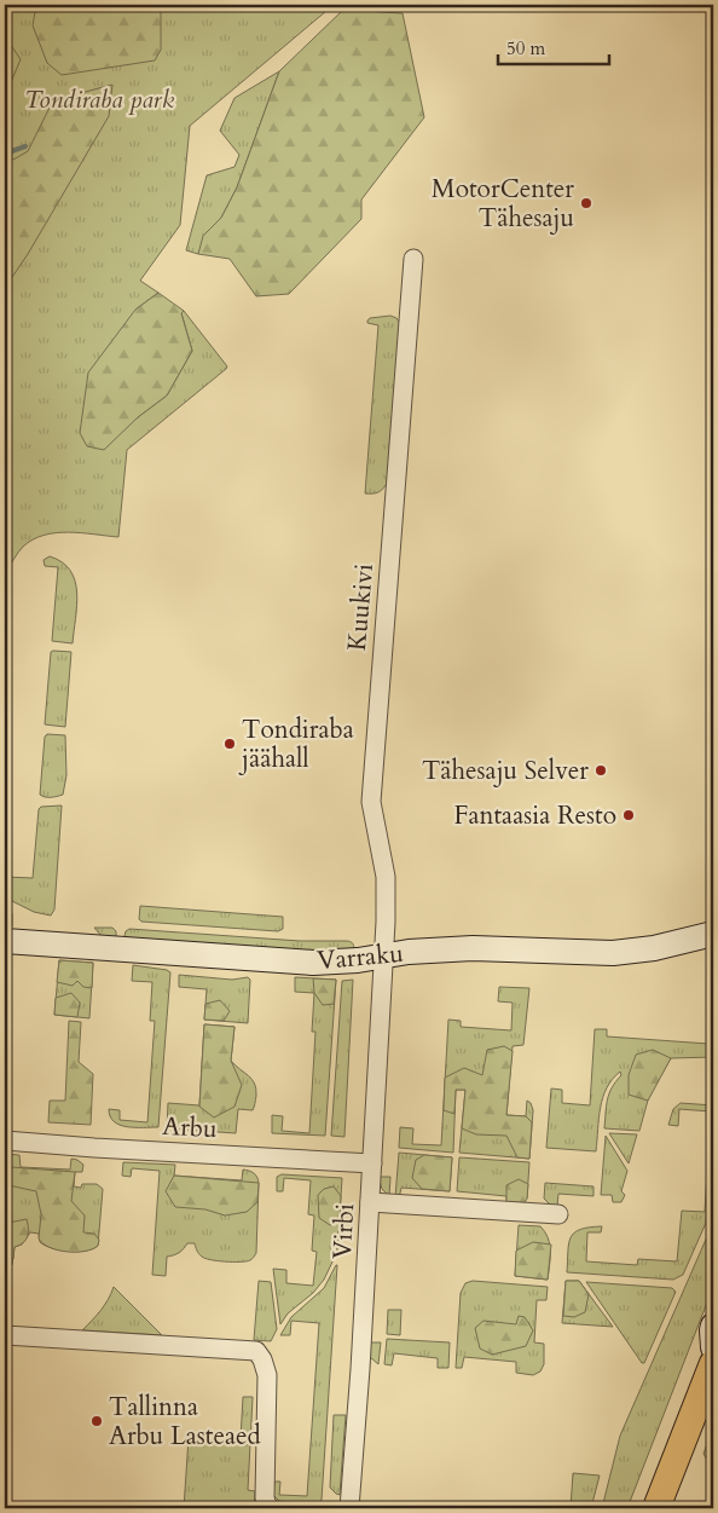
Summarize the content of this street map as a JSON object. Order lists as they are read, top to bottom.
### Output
{
  "streets": {
    "street": [
      "Kuukivi",
      "Varraku",
      "Arbu",
      "Virbi"
    ]
  },
  "crossings": [
    ["Kuukivi", "Varraku"],
    ["Kuukivi", "Virbi"],
    ["Varraku", "Virbi"],
    ["Arbu", "Virbi"]
  ],
  "parks": ["Tondiraba park"],
  "places": [
    "MotorCenter Tähesaju",
    "Tondiraba jäähall",
    "Tähesaju Selver",
    "Fantaasia Resto",
    "Tallinna Arbu Lasteaed"
  ],
  "scale_bar": "50 m"
}
